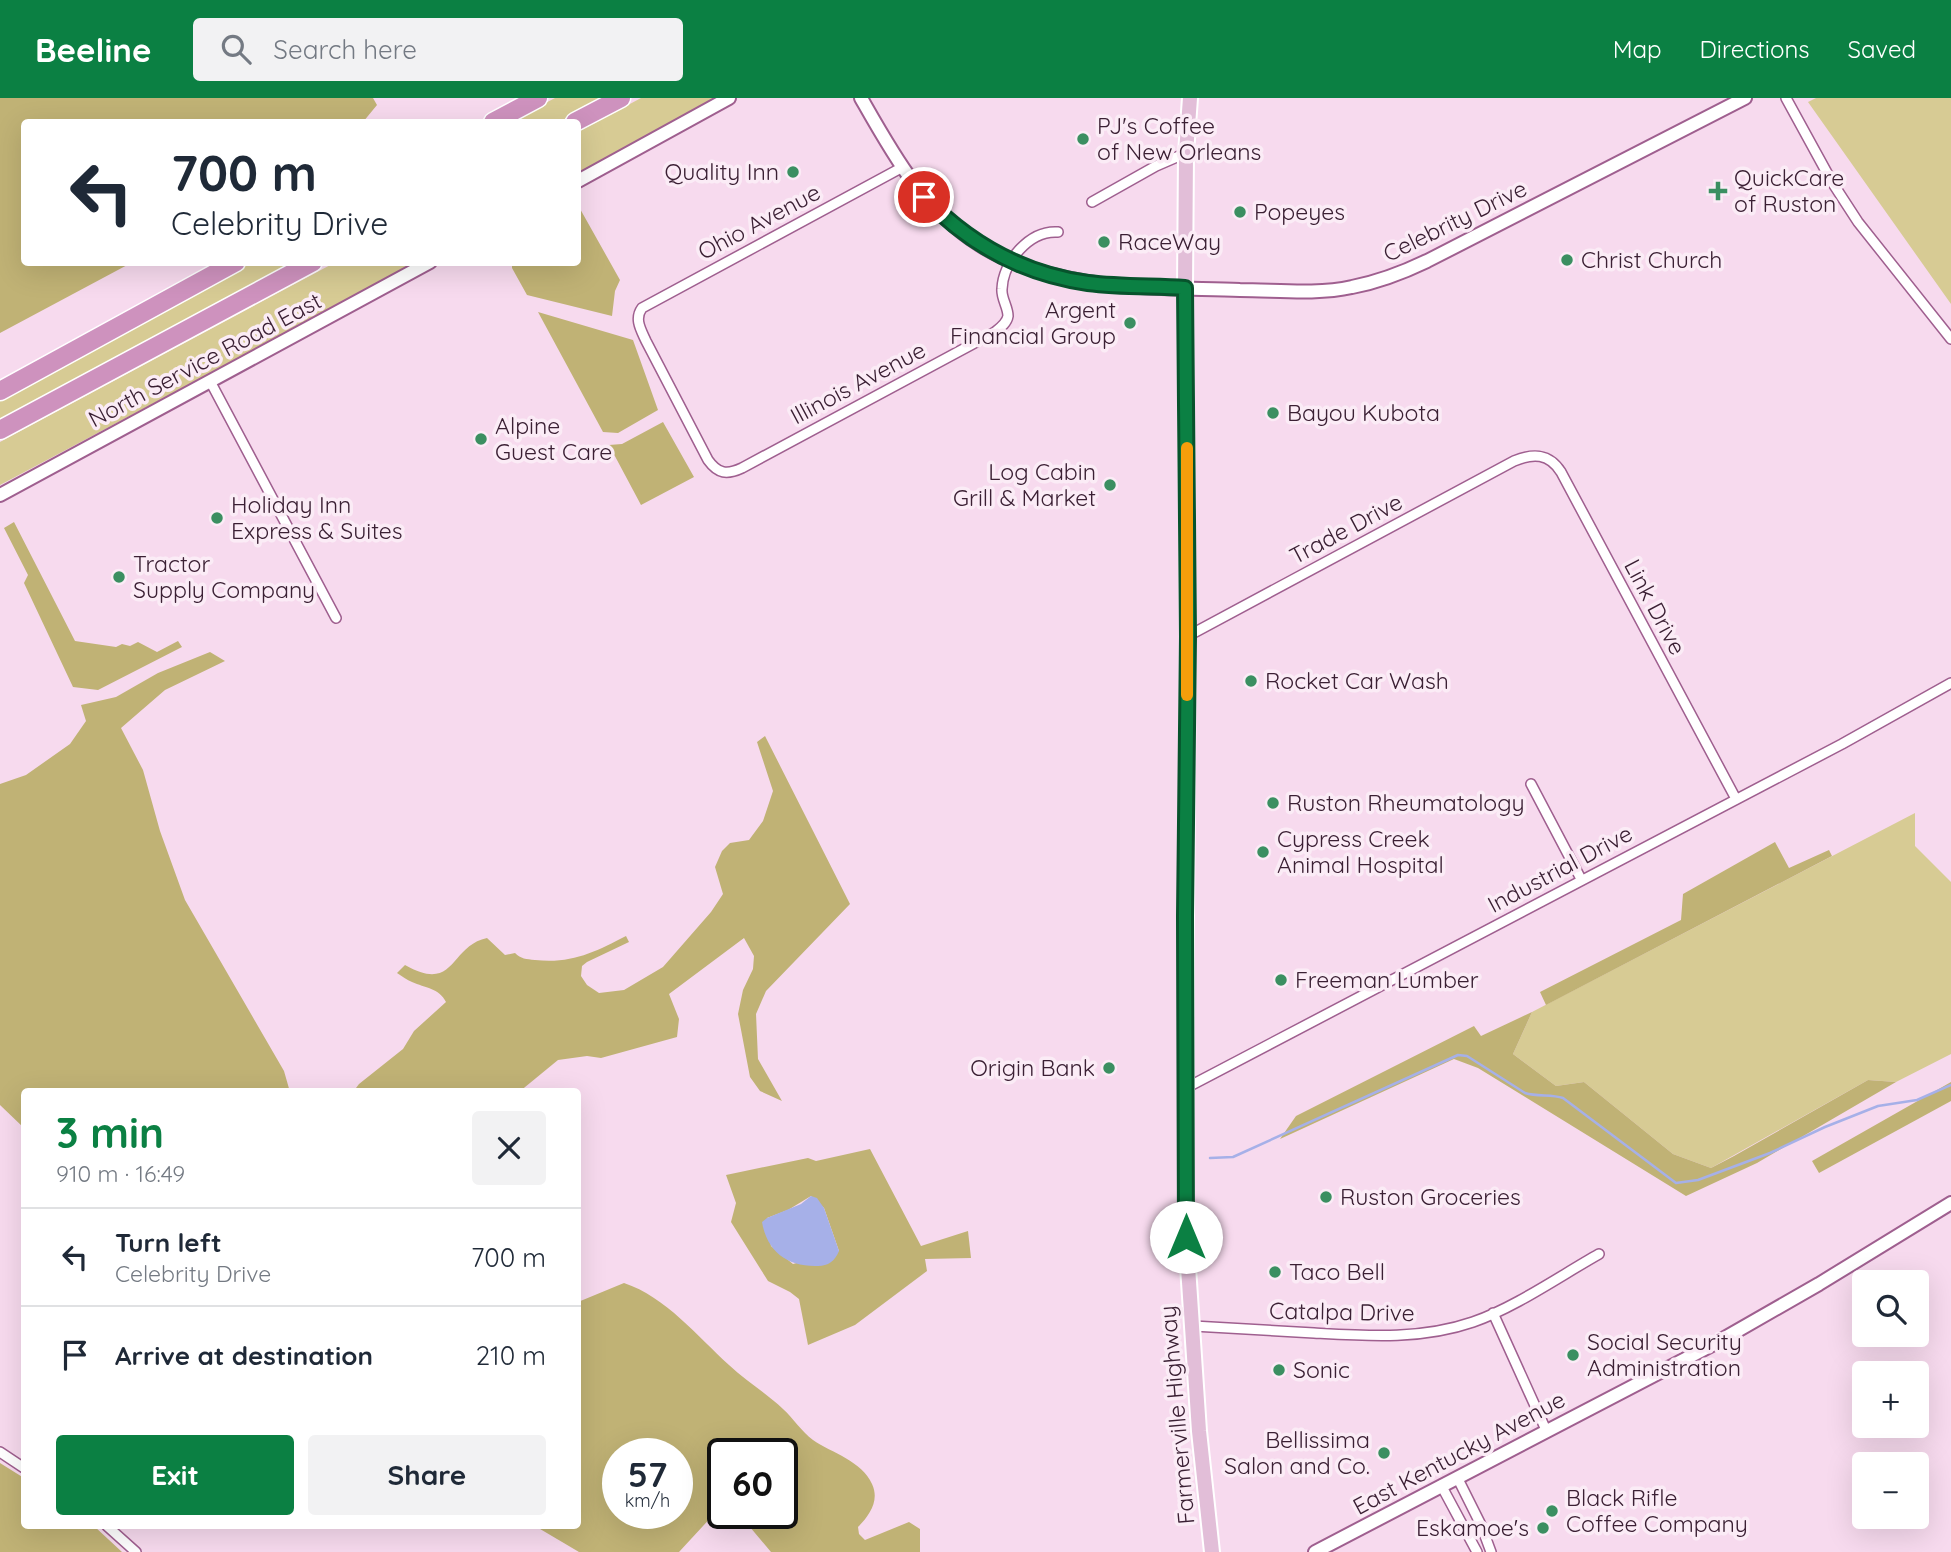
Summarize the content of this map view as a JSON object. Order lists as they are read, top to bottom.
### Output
{
  "streets": {
    "main road": ["Farmerville Highway"],
    "street": [
      "Celebrity Drive",
      "Ohio Avenue",
      "North Service Road East",
      "Illinois Avenue",
      "Trade Drive",
      "Link Drive",
      "Industrial Drive",
      "Catalpa Drive",
      "East Kentucky Avenue"
    ]
  },
  "crossings": [
    ["Celebrity Drive", "Ohio Avenue"],
    ["Celebrity Drive", "Illinois Avenue"],
    ["Celebrity Drive", "Farmerville Highway"],
    ["Ohio Avenue", "Illinois Avenue"],
    ["Trade Drive", "Link Drive"],
    ["Trade Drive", "Farmerville Highway"],
    ["Link Drive", "Industrial Drive"],
    ["Industrial Drive", "Farmerville Highway"],
    ["Catalpa Drive", "Farmerville Highway"]
  ],
  "places": {
    "other": [
      "PJ's Coffee of New Orleans",
      "Quality Inn",
      "Popeyes",
      "RaceWay",
      "Christ Church",
      "Argent Financial Group",
      "Bayou Kubota",
      "Alpine Guest Care",
      "Log Cabin Grill & Market",
      "Holiday Inn Express & Suites",
      "Tractor Supply Company",
      "Rocket Car Wash",
      "Ruston Rheumatology",
      "Cypress Creek Animal Hospital",
      "Freeman Lumber",
      "Origin Bank",
      "Ruston Groceries",
      "Taco Bell",
      "Social Security Administration",
      "Sonic",
      "Bellissima Salon and Co.",
      "Black Rifle Coffee Company",
      "Eskamoe's"
    ],
    "health": ["QuickCare of Ruston"]
  },
  "page": {
    "header": "Beeline",
    "search": "Search here",
    "nav": ["Map", "Directions", "Saved"],
    "turn": ["700 m", "Celebrity Drive"],
    "heading": ["3 min", "910 m · 16:49"],
    "list": [
      {
        "name": "Turn left",
        "note": "Celebrity Drive",
        "value": "700 m"
      },
      {
        "name": "Arrive at destination",
        "value": "210 m"
      }
    ],
    "map_buttons": ["+", "−"],
    "buttons": ["Exit", "Share"],
    "speed": "57 km/h",
    "limit": "60"
  }
}
